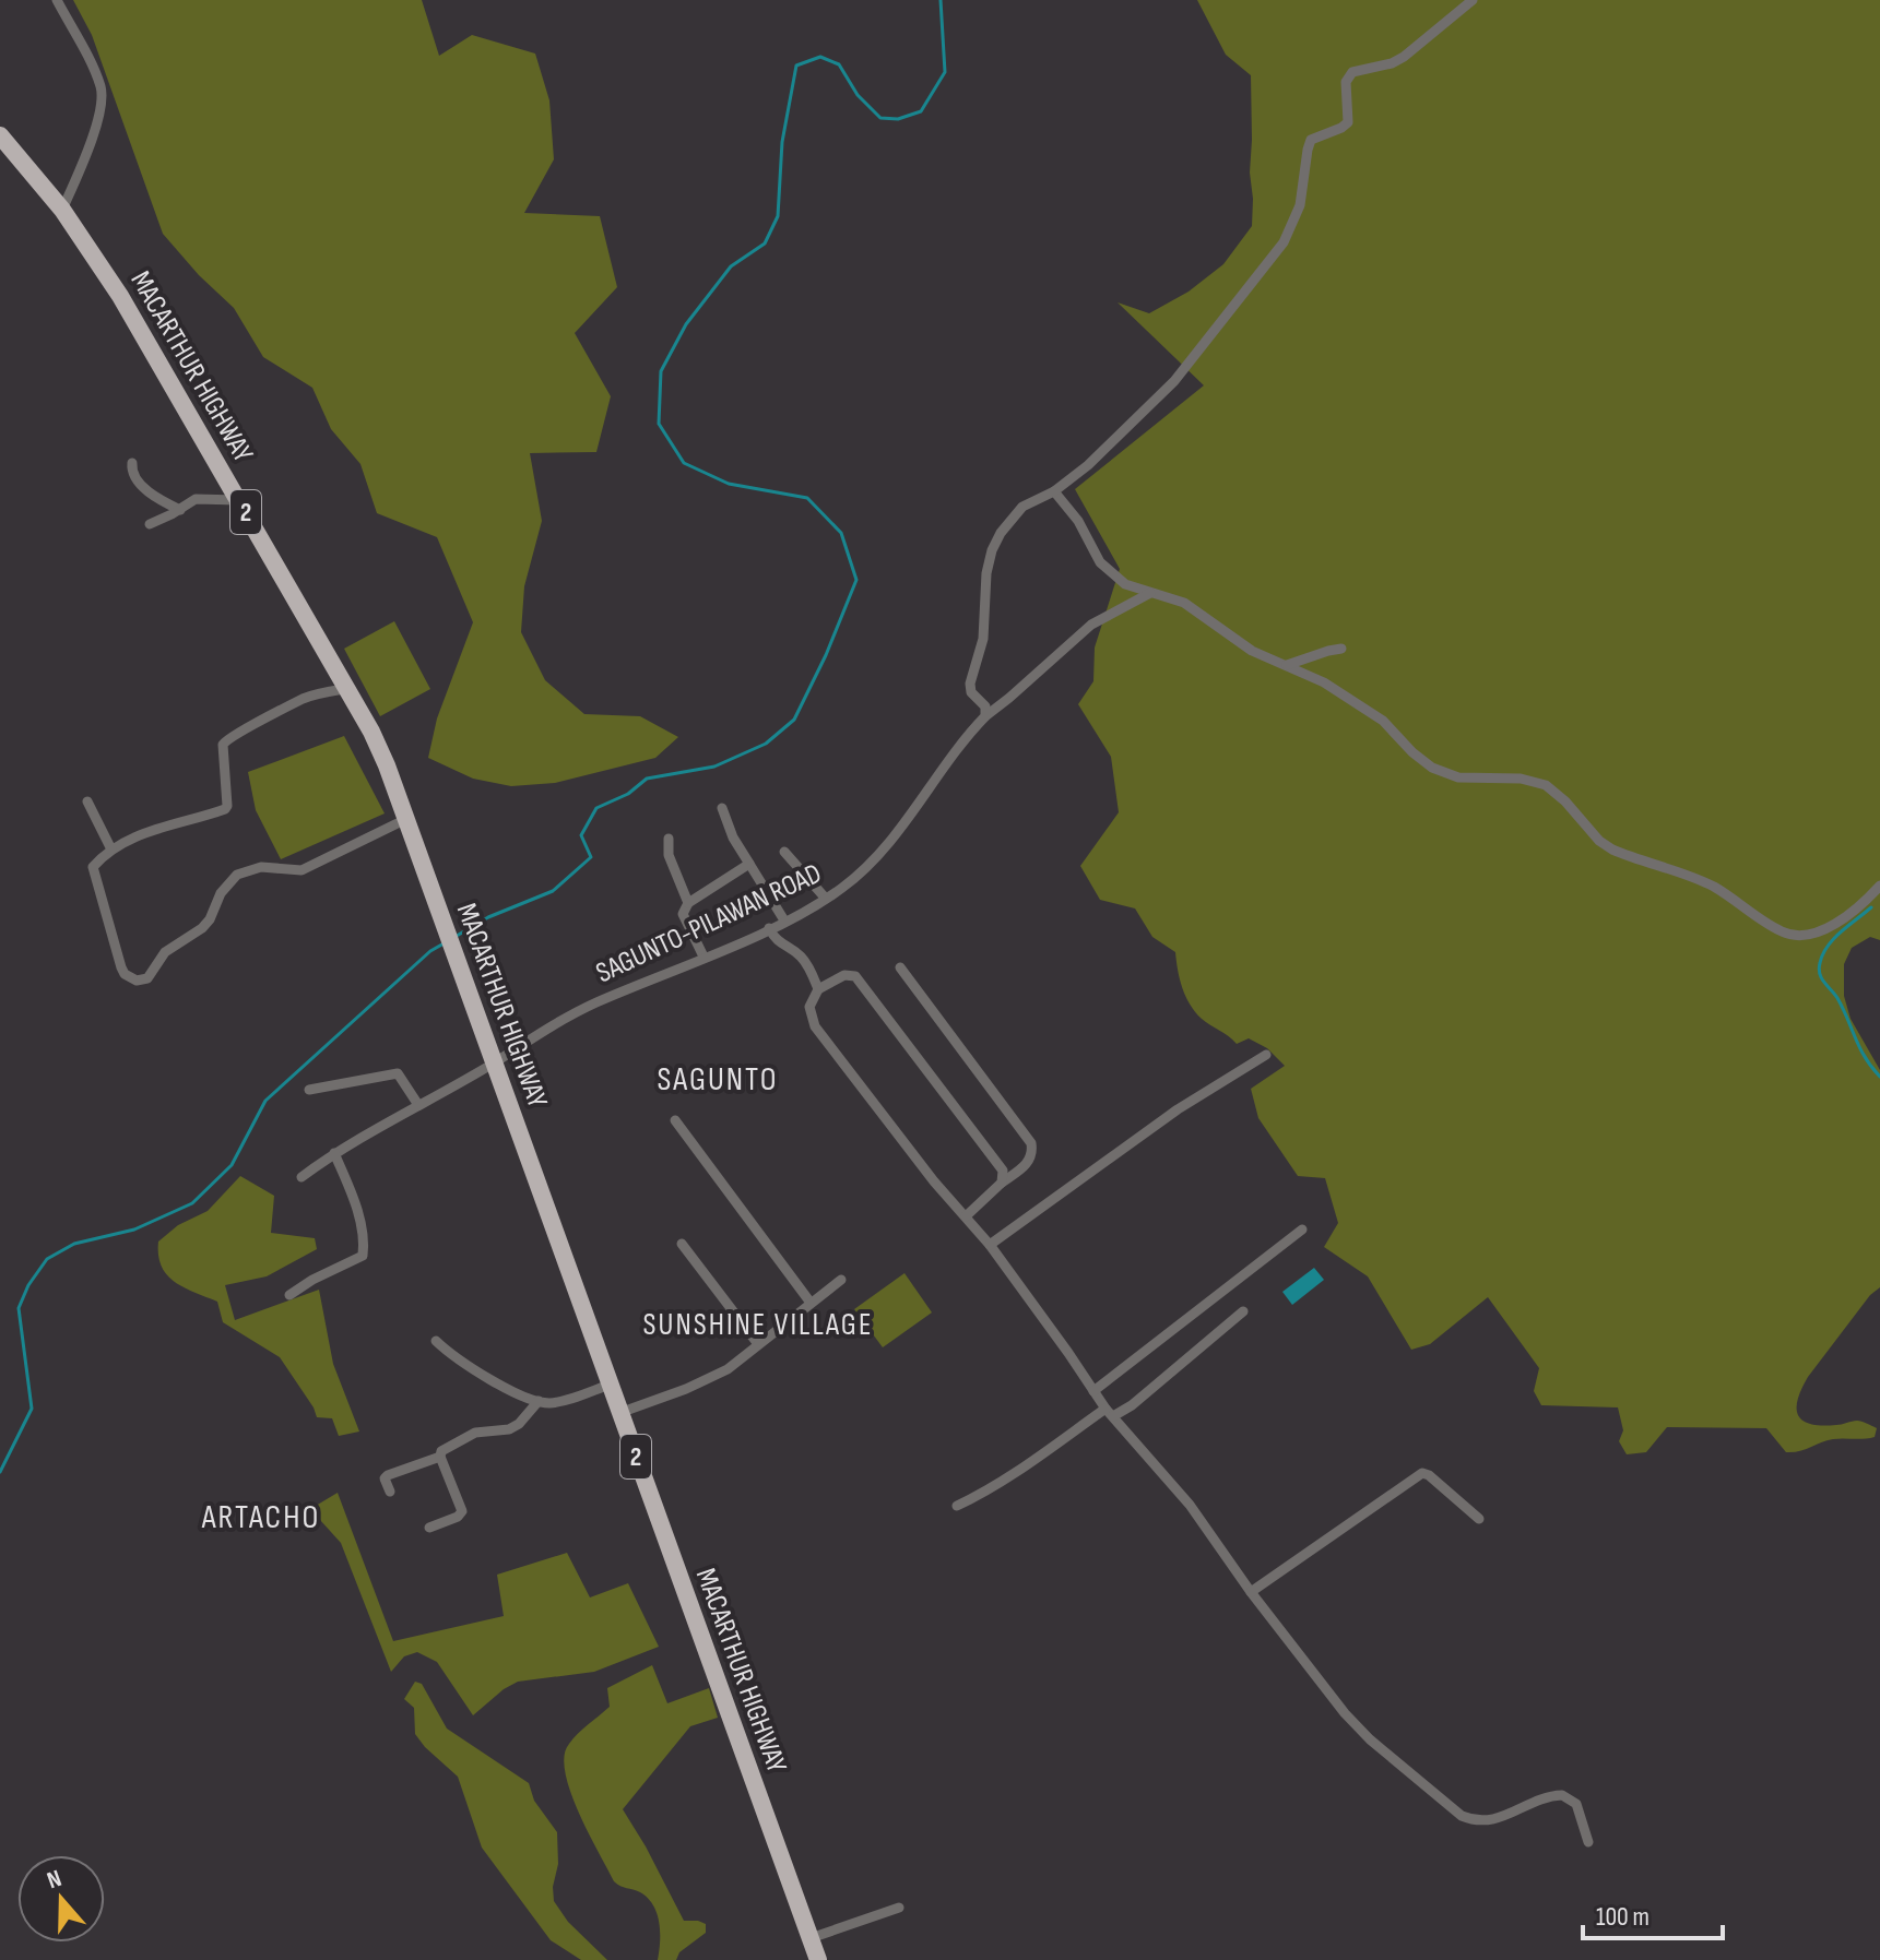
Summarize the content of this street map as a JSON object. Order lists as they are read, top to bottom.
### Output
{
  "streets": {
    "highway": ["MACARTHUR HIGHWAY", "2"],
    "street": ["SAGUNTO-PILAWAN ROAD"]
  },
  "crossings": [
    ["MACARTHUR HIGHWAY", "SAGUNTO-PILAWAN ROAD"]
  ],
  "districts": ["SAGUNTO", "SUNSHINE VILLAGE", "ARTACHO"],
  "scale_bar": "100 m",
  "north": "top"
}
